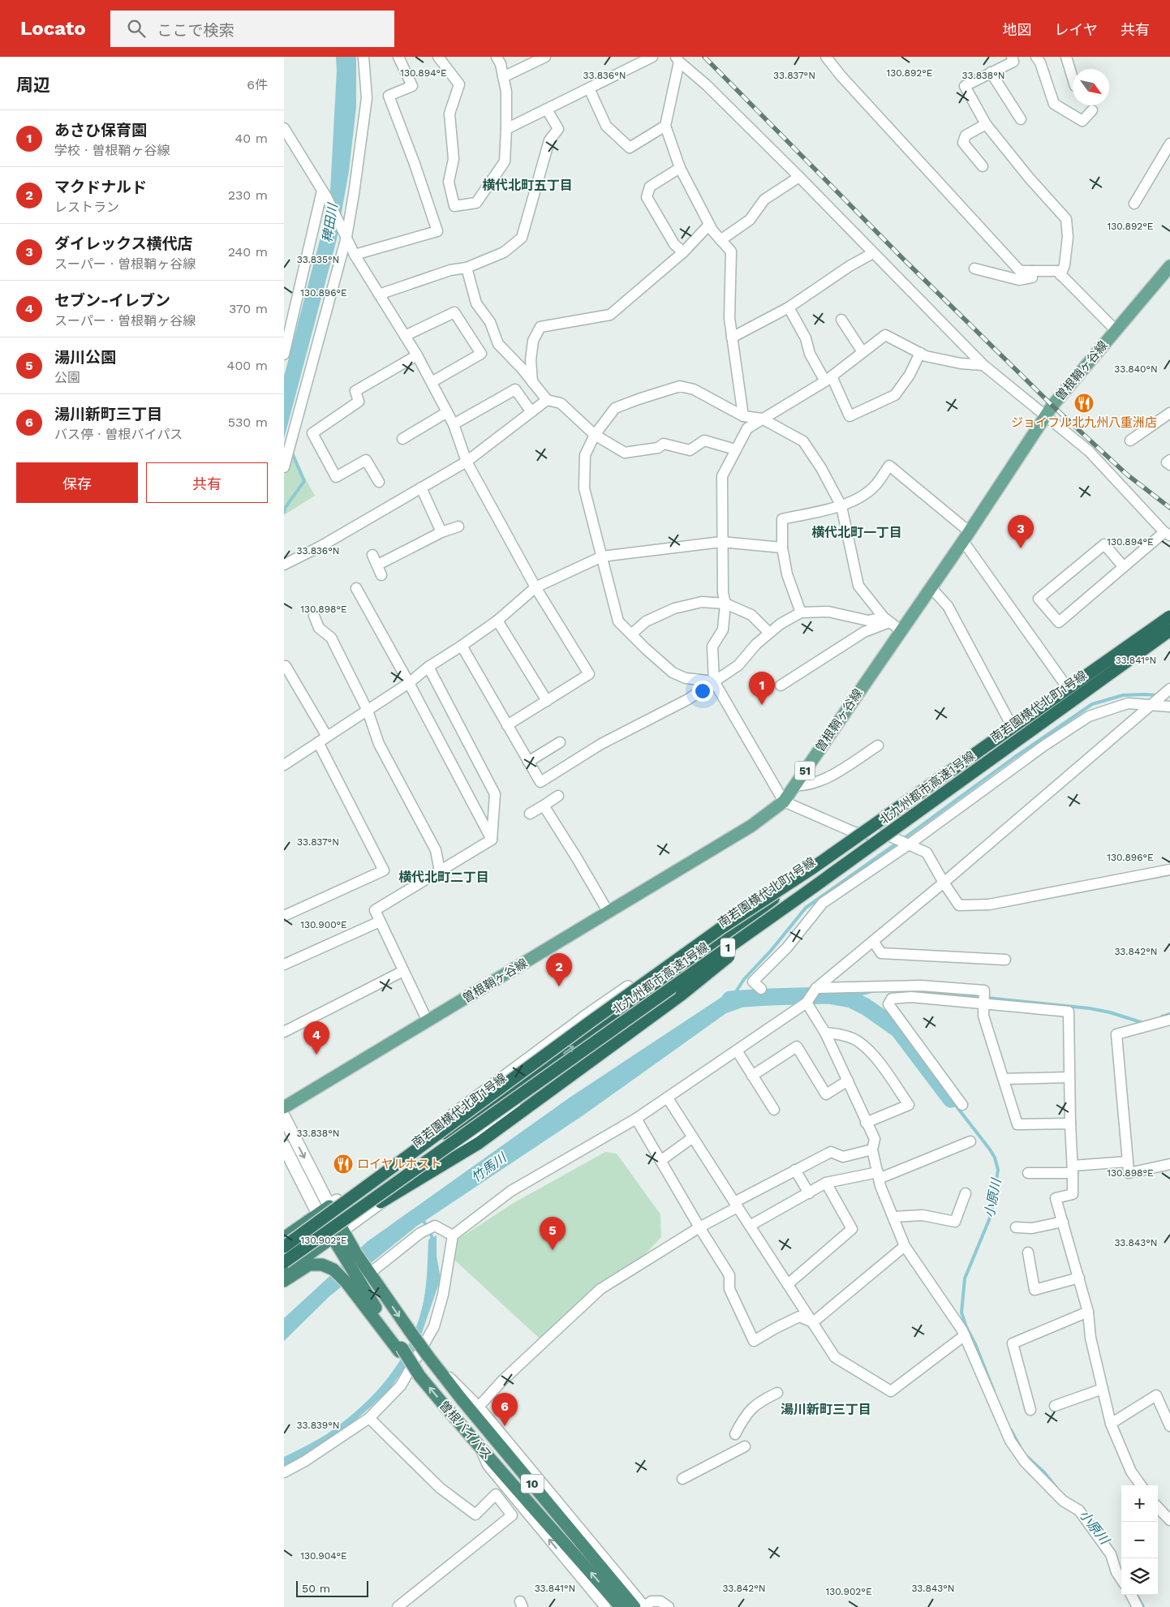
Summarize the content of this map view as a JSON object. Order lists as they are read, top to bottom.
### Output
{
  "streets": {
    "highway": [
      "北九州都市高速1号線",
      "1",
      "曽根バイパス",
      "10"
    ],
    "main road": ["曽根鞘ヶ谷線", "51"],
    "street": ["南若園横代北町1号線"]
  },
  "crossings": [
    ["南若園横代北町1号線", "曽根バイパス"]
  ],
  "districts": [
    "横代北町五丁目",
    "横代北町一丁目",
    "横代北町二丁目",
    "湯川新町三丁目"
  ],
  "water": ["稗田川", "竹馬川", "小原川"],
  "places": {
    "restaurant": ["ジョイフル北九州八重洲店", "ロイヤルホスト"]
  },
  "scale_bar": "50 m",
  "north": "bottom right",
  "page": {
    "header": "Locato",
    "search": "ここで検索",
    "nav": ["地図", "レイヤ", "共有"],
    "heading": ["周辺", "6件"],
    "list": [
      {
        "mark": "1",
        "name": "あさひ保育園",
        "note": "学校 · 曽根鞘ヶ谷線",
        "value": "40 m"
      },
      {
        "mark": "2",
        "name": "マクドナルド",
        "note": "レストラン",
        "value": "230 m"
      },
      {
        "mark": "3",
        "name": "ダイレックス横代店",
        "note": "スーパー · 曽根鞘ヶ谷線",
        "value": "240 m"
      },
      {
        "mark": "4",
        "name": "セブン-イレブン",
        "note": "スーパー · 曽根鞘ヶ谷線",
        "value": "370 m"
      },
      {
        "mark": "5",
        "name": "湯川公園",
        "note": "公園",
        "value": "400 m"
      },
      {
        "mark": "6",
        "name": "湯川新町三丁目",
        "note": "バス停 · 曽根バイパス",
        "value": "530 m"
      }
    ],
    "buttons": ["保存", "共有"],
    "pins": [
      "3",
      "1",
      "2",
      "4",
      "5",
      "6"
    ],
    "map_buttons": ["+", "−"],
    "scale": "50 m"
  },
  "coordinates": [
    "130.894°E",
    "130.892°E",
    "33.836°N",
    "33.838°N",
    "33.837°N",
    "33.835°N",
    "130.896°E",
    "33.840°N",
    "130.898°E",
    "33.841°N",
    "130.900°E",
    "33.842°N",
    "130.902°E",
    "33.843°N",
    "33.839°N",
    "130.904°E"
  ]
}
